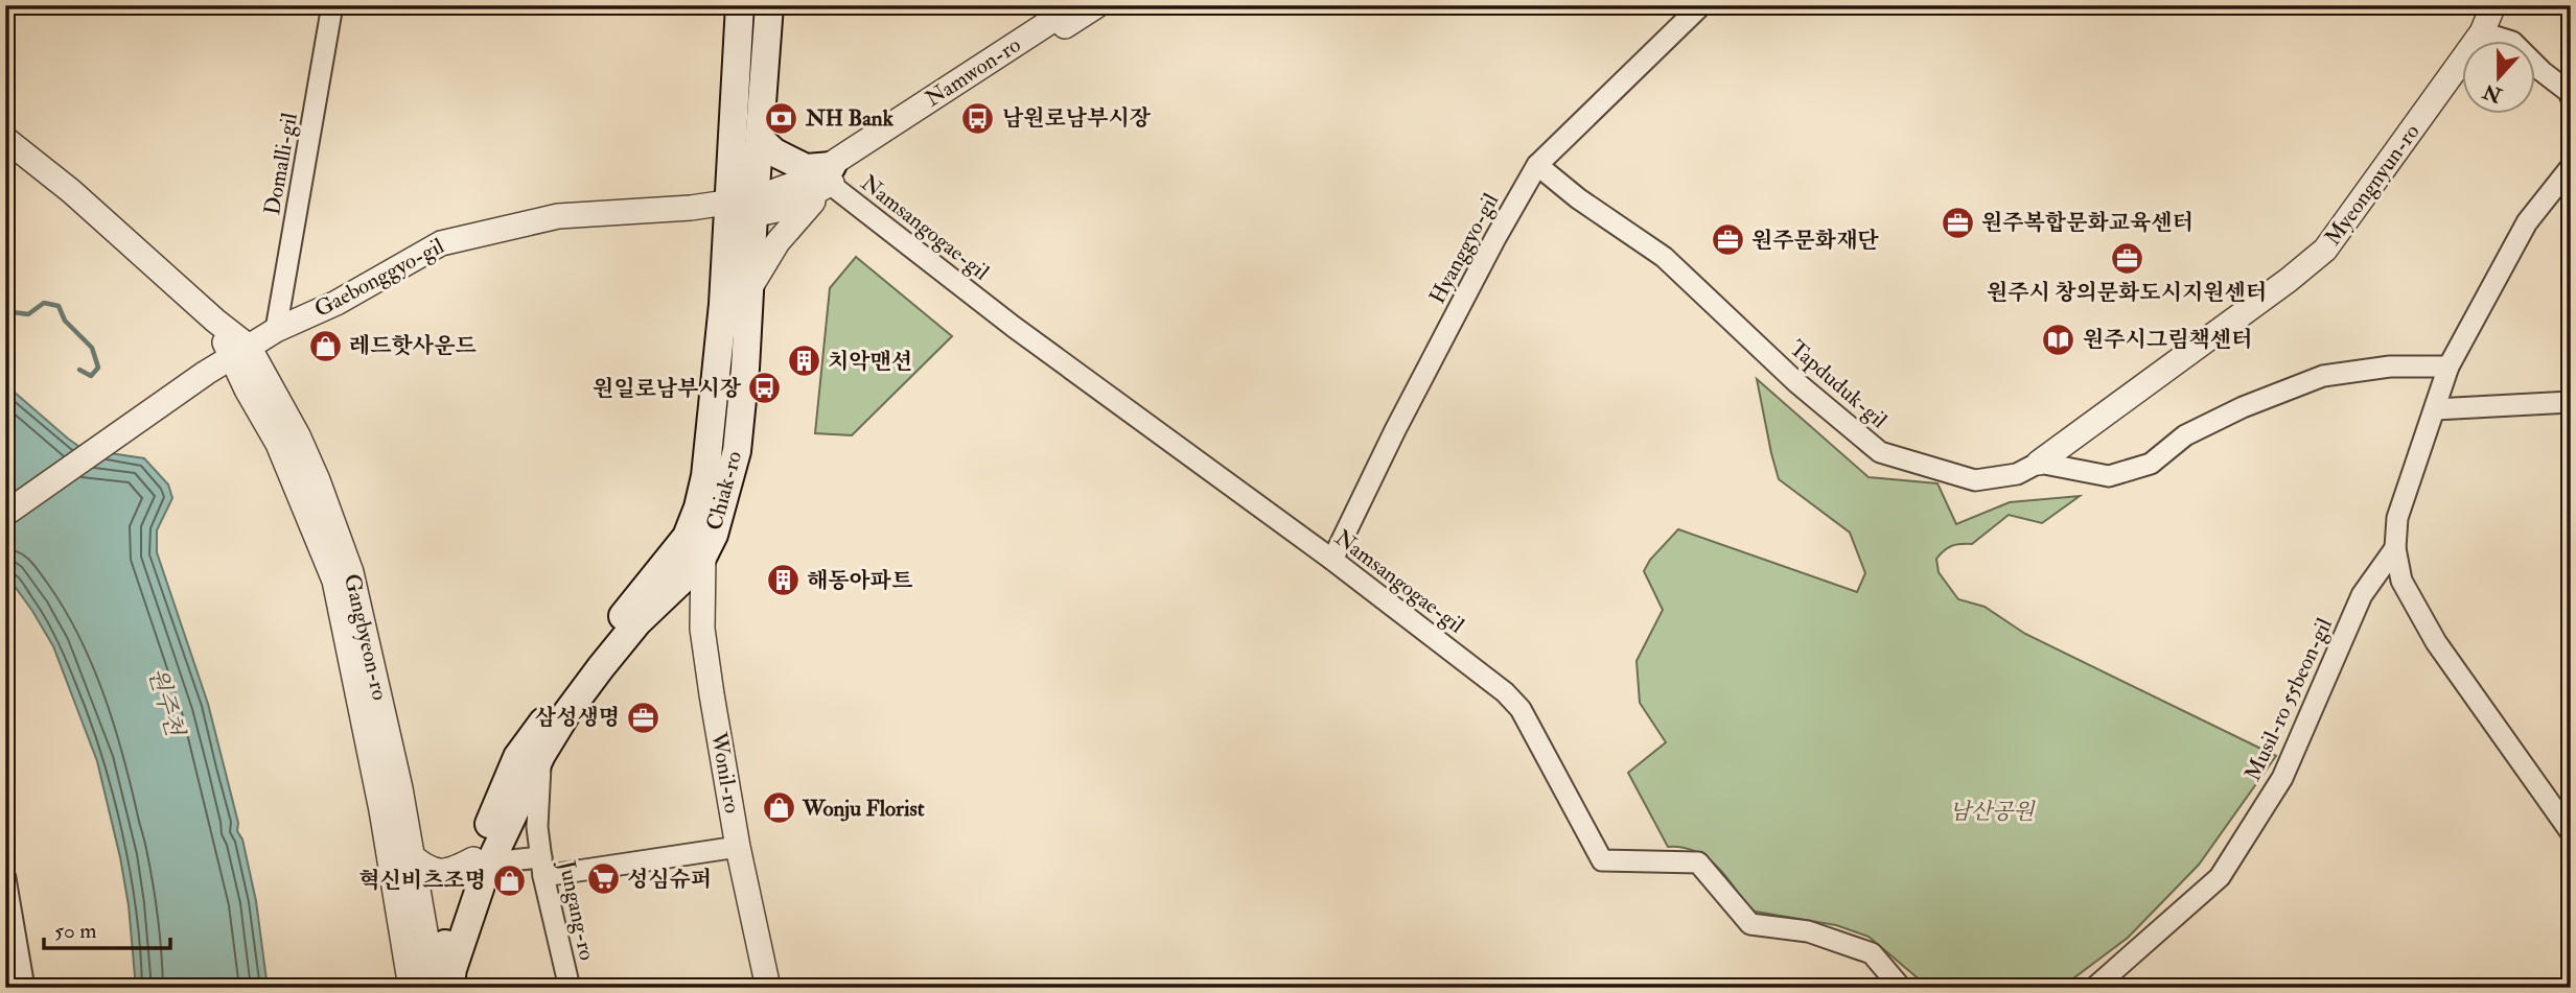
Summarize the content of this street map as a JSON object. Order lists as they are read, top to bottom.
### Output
{
  "streets": {
    "main road": ["Chiak-ro"],
    "street": [
      "Namwon-ro",
      "Domalli-gil",
      "Myeongnyun-ro",
      "Namsangogae-gil",
      "Hyanggyo-gil",
      "Gaebonggyo-gil",
      "Tapduduk-gil",
      "Gangbyeon-ro",
      "Musil-ro 55beon-gil",
      "Wonil-ro",
      "Jungang-ro"
    ]
  },
  "crossings": [
    ["Namwon-ro", "Namsangogae-gil"],
    ["Namwon-ro", "Gaebonggyo-gil"],
    ["Namwon-ro", "Chiak-ro"],
    ["Domalli-gil", "Gaebonggyo-gil"],
    ["Myeongnyun-ro", "Tapduduk-gil"],
    ["Namsangogae-gil", "Hyanggyo-gil"],
    ["Hyanggyo-gil", "Tapduduk-gil"],
    ["Gaebonggyo-gil", "Chiak-ro"],
    ["Gaebonggyo-gil", "Gangbyeon-ro"],
    ["Chiak-ro", "Gangbyeon-ro"],
    ["Chiak-ro", "Wonil-ro"],
    ["Chiak-ro", "Jungang-ro"]
  ],
  "water": ["원주천"],
  "parks": ["남산공원"],
  "places": {
    "bank": ["NH Bank"],
    "bus stop": ["남원로남부시장", "원일로남부시장"],
    "office": [
      "원주복합문화교육센터",
      "원주문화재단",
      "원주시 창의문화도시지원센터",
      "삼성생명"
    ],
    "library": ["원주시그림책센터"],
    "shop": ["레드핫사운드", "Wonju Florist", "혁신비츠조명"],
    "building": ["치악맨션", "해동아파트"],
    "supermarket": ["성심슈퍼"]
  },
  "scale_bar": "50 m",
  "north": "bottom"
}
